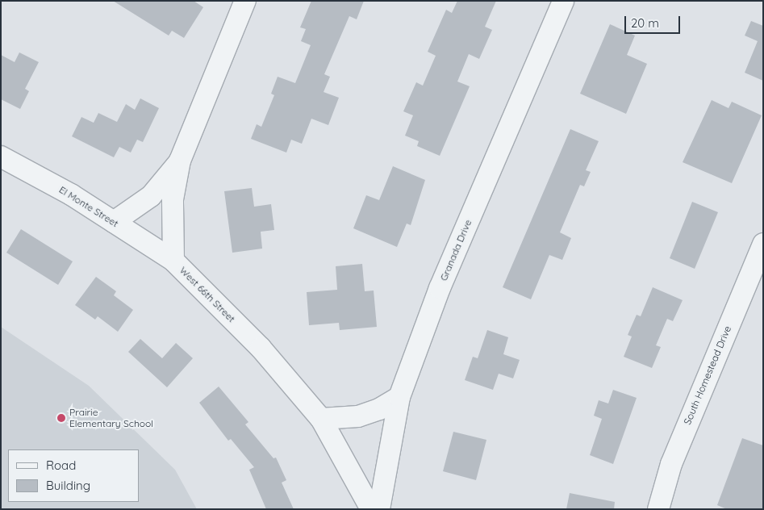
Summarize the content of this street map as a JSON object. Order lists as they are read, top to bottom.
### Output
{
  "streets": {
    "street": [
      "El Monte Street",
      "Granada Drive",
      "West 66th Street",
      "South Homestead Drive"
    ]
  },
  "crossings": [
    ["El Monte Street", "West 66th Street"]
  ],
  "places": ["Prairie Elementary School"],
  "legend": ["Road", "Building"],
  "scale_bar": "20 m"
}
